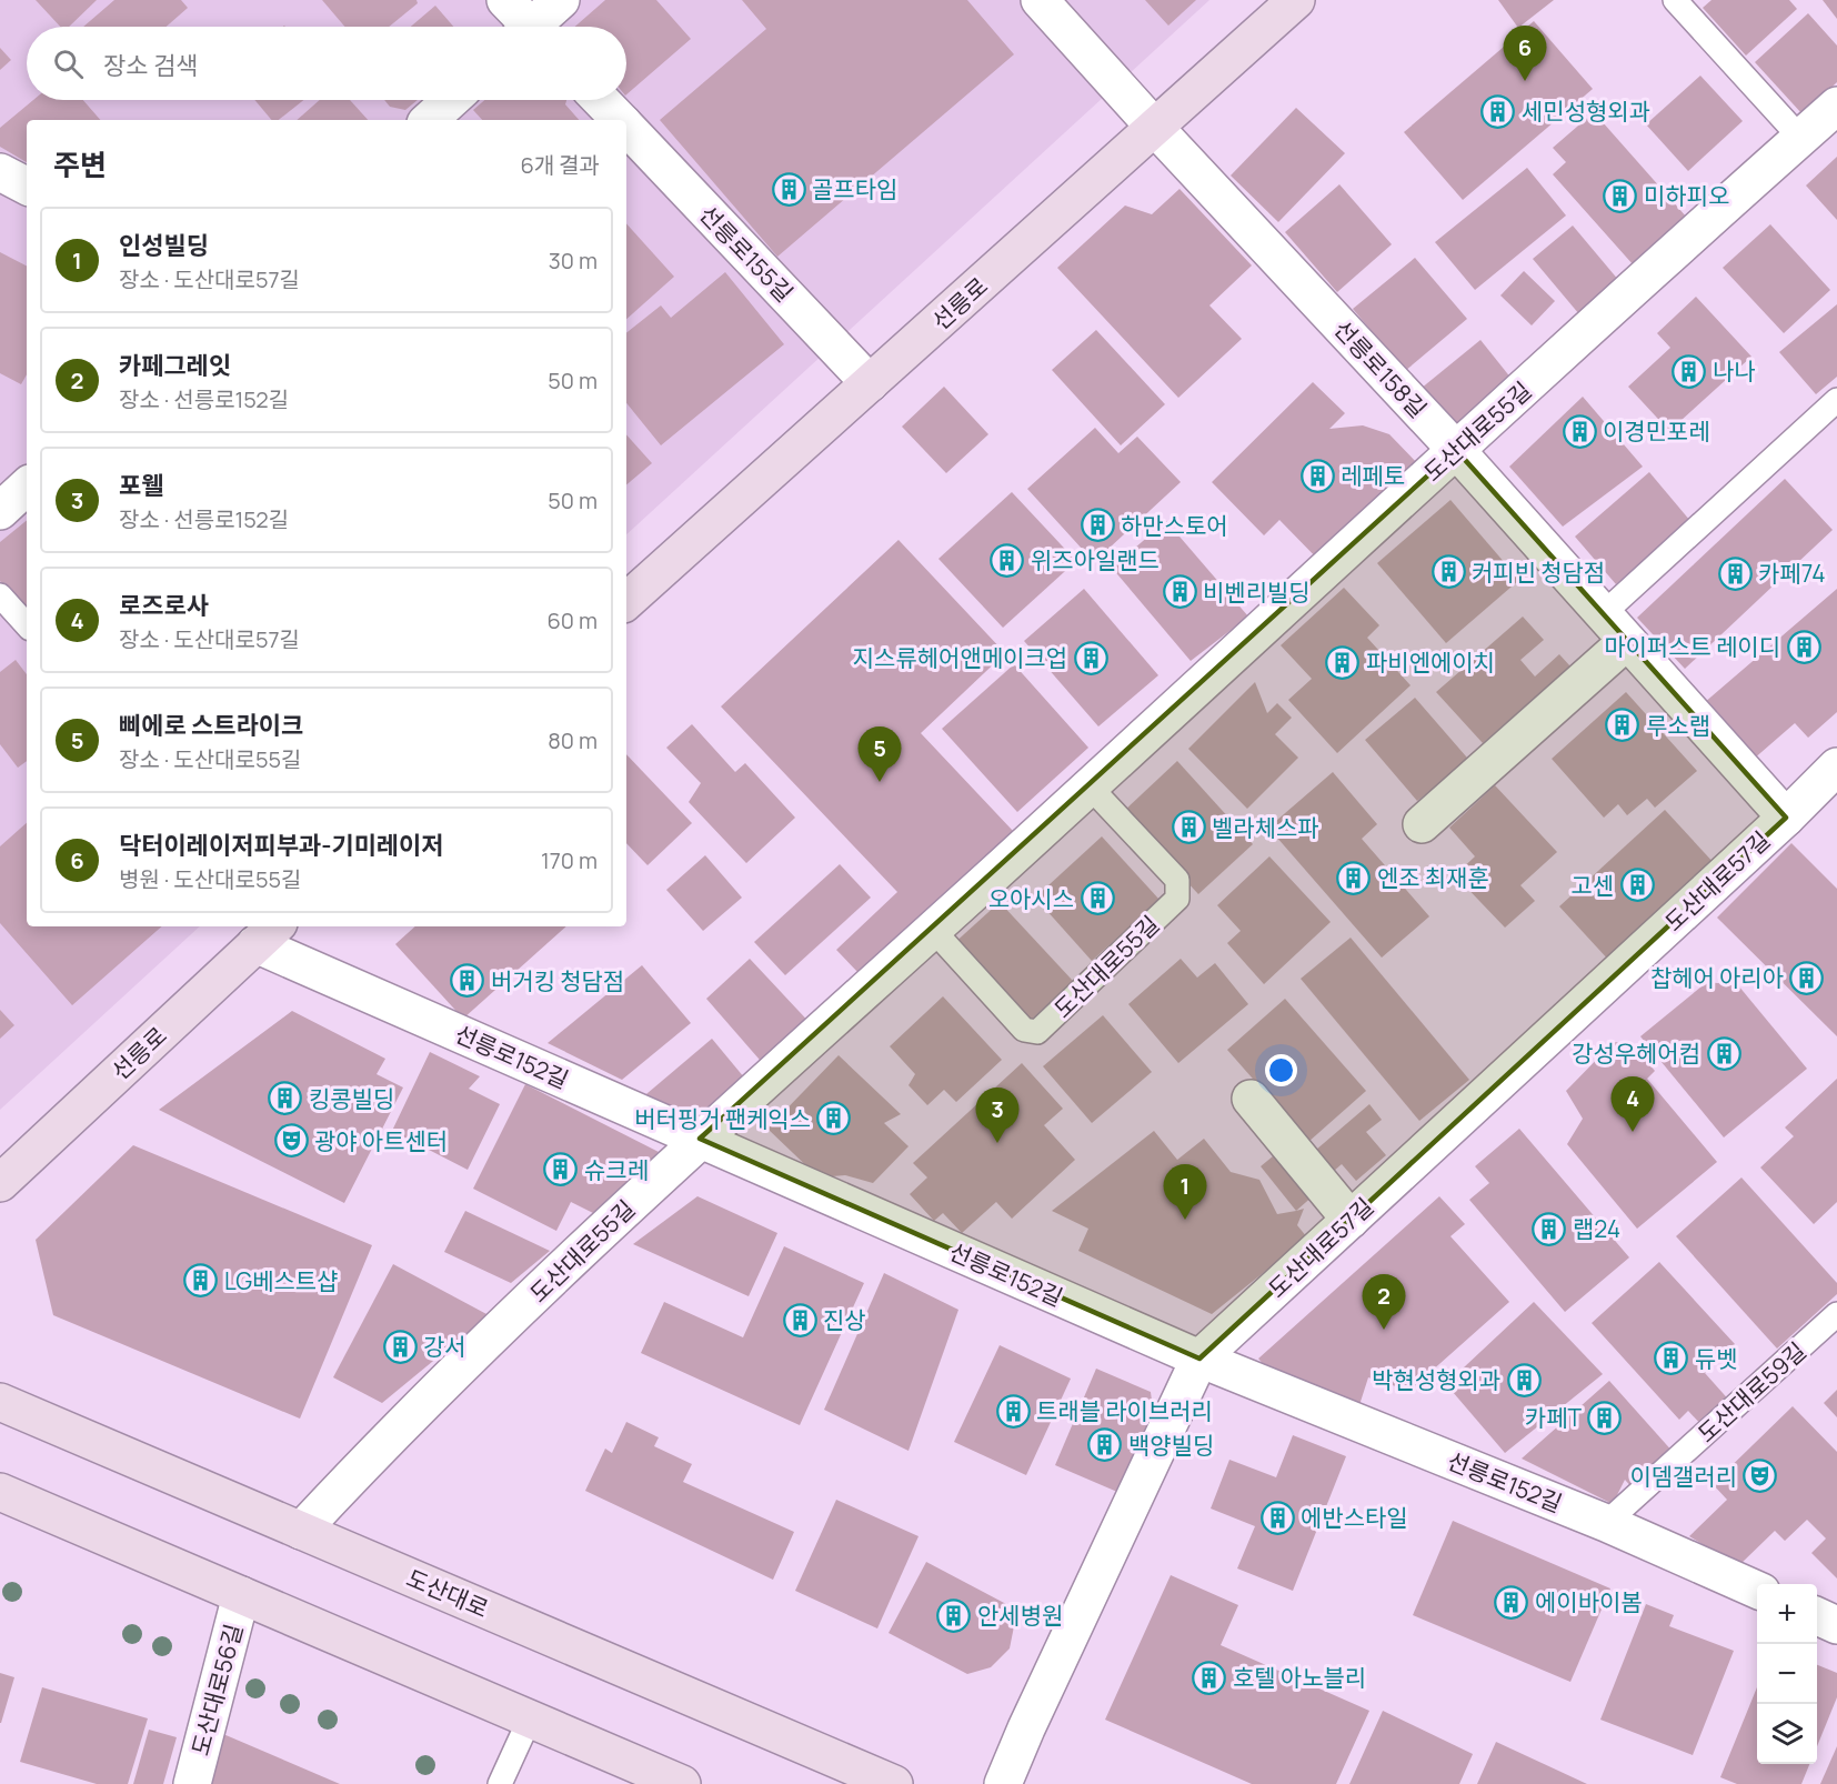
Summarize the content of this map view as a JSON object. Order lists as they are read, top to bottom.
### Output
{
  "streets": {
    "main road": ["선릉로", "도산대로"],
    "street": [
      "선릉로155길",
      "선릉로158길",
      "도산대로55길",
      "도산대로57길",
      "선릉로152길",
      "도산대로56길"
    ],
    "lane": ["도산대로59길"]
  },
  "crossings": [
    ["선릉로155길", "선릉로"],
    ["선릉로", "선릉로158길"],
    ["선릉로", "선릉로152길"],
    ["선릉로158길", "도산대로55길"],
    ["선릉로158길", "도산대로57길"],
    ["도산대로55길", "선릉로152길"],
    ["도산대로55길", "도산대로"],
    ["도산대로57길", "선릉로152길"],
    ["선릉로152길", "도산대로59길"]
  ],
  "places": {
    "building": [
      "세민성형외과",
      "골프타임",
      "미하피오",
      "나나",
      "이경민포레",
      "레페토",
      "하만스토어",
      "위즈아일랜드",
      "커피빈 청담점",
      "카페74",
      "비벤리빌딩",
      "마이퍼스트 레이디",
      "지스류헤어앤메이크업",
      "파비엔에이치",
      "루소랩",
      "벨라체스파",
      "엔조 최재훈",
      "고센",
      "오아시스",
      "찹헤어 아리아",
      "버거킹 청담점",
      "강성우헤어컴",
      "킹콩빌딩",
      "버터핑거 팬케익스",
      "슈크레",
      "랩24",
      "LG베스트샵",
      "진상",
      "강서",
      "듀벳",
      "박현성형외과",
      "트래블 라이브러리",
      "카페T",
      "백양빌딩",
      "에반스타일",
      "에이바이봄",
      "안세병원",
      "호텔 아노블리"
    ],
    "theatre": ["광야 아트센터", "이뎀갤러리"]
  },
  "page": {
    "pins": [
      "6",
      "5",
      "4",
      "3",
      "1",
      "2"
    ],
    "search": "장소 검색",
    "heading": ["주변", "6개 결과"],
    "list": [
      {
        "mark": "1",
        "name": "인성빌딩",
        "note": "장소 · 도산대로57길",
        "value": "30 m"
      },
      {
        "mark": "2",
        "name": "카페그레잇",
        "note": "장소 · 선릉로152길",
        "value": "50 m"
      },
      {
        "mark": "3",
        "name": "포웰",
        "note": "장소 · 선릉로152길",
        "value": "50 m"
      },
      {
        "mark": "4",
        "name": "로즈로사",
        "note": "장소 · 도산대로57길",
        "value": "60 m"
      },
      {
        "mark": "5",
        "name": "삐에로 스트라이크",
        "note": "장소 · 도산대로55길",
        "value": "80 m"
      },
      {
        "mark": "6",
        "name": "닥터이레이저피부과-기미레이저",
        "note": "병원 · 도산대로55길",
        "value": "170 m"
      }
    ],
    "map_buttons": ["+", "−"]
  }
}
